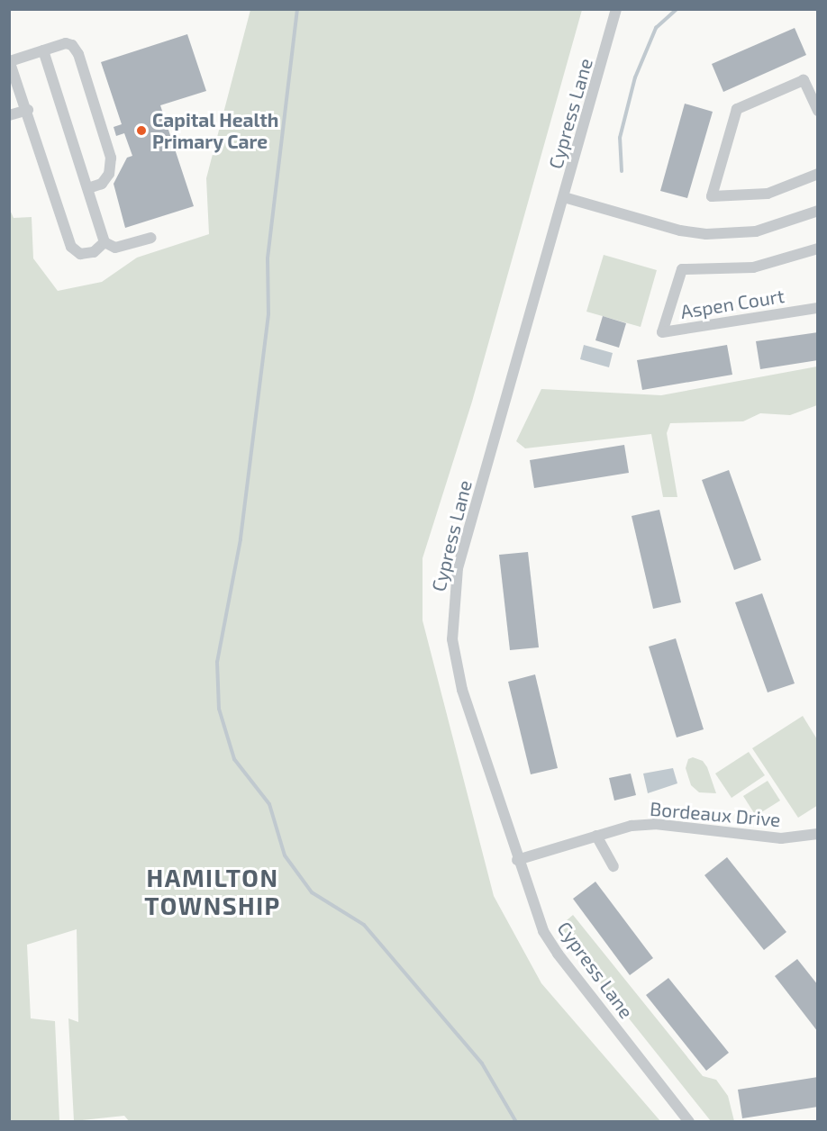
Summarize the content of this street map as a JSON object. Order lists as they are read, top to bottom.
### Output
{
  "streets": {
    "street": ["Cypress Lane", "Aspen Court", "Bordeaux Drive"]
  },
  "crossings": [
    ["Cypress Lane", "Bordeaux Drive"]
  ],
  "districts": ["HAMILTON TOWNSHIP"],
  "places": ["Capital Health Primary Care"]
}
